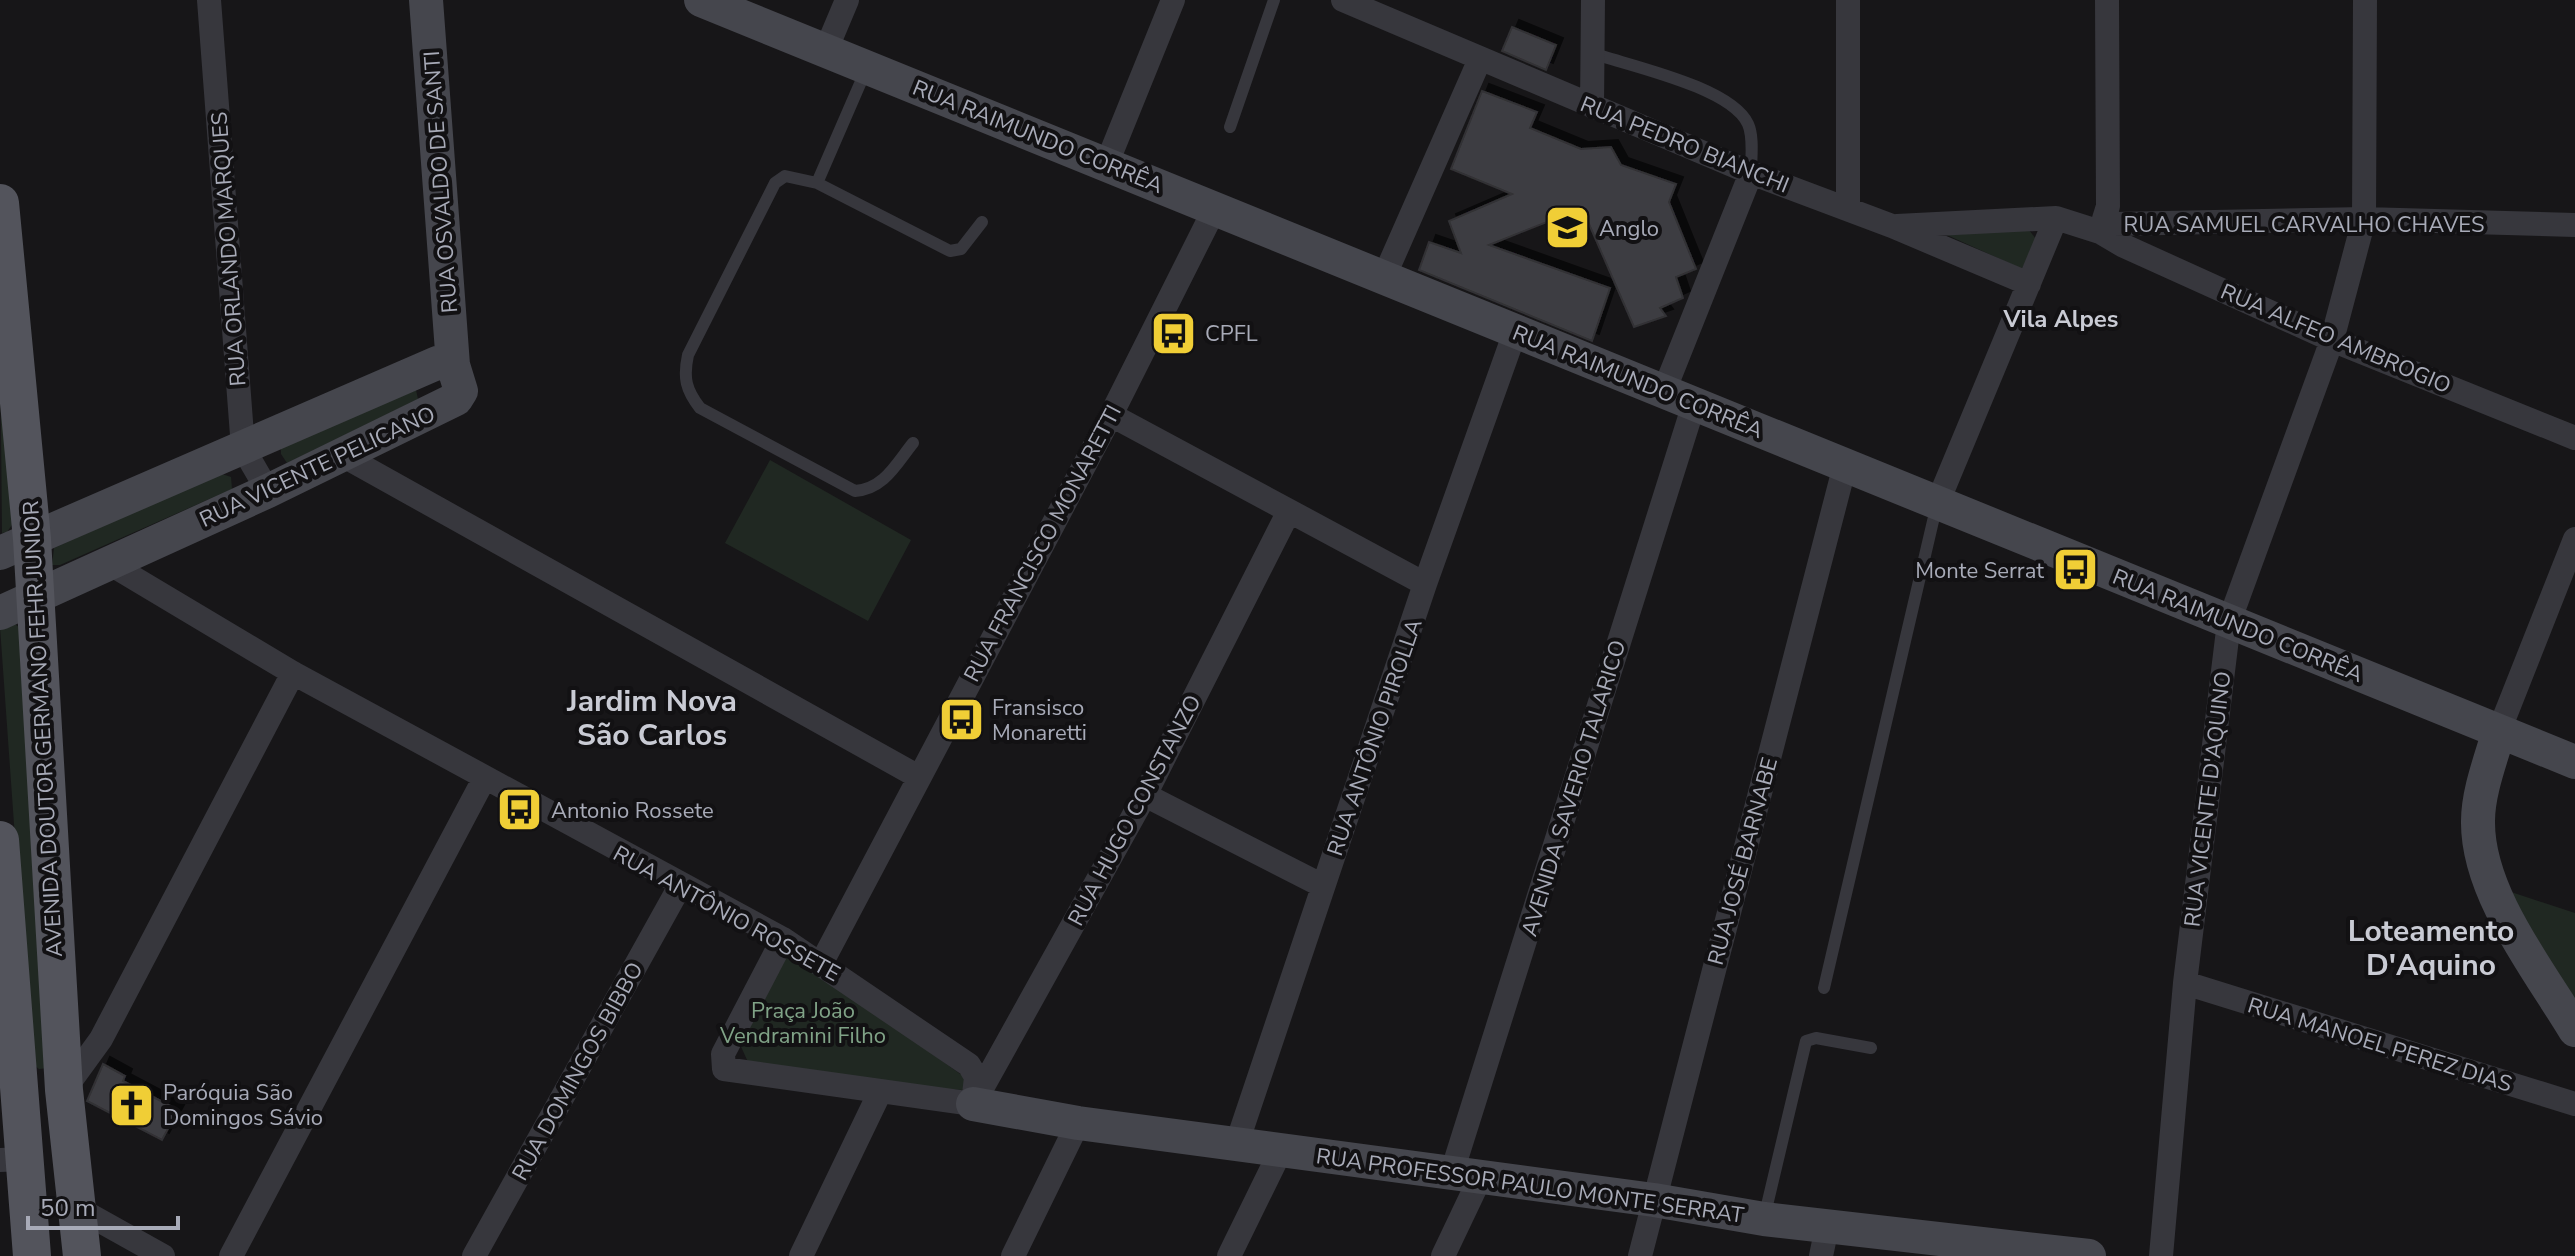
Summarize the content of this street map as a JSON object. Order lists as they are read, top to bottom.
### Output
{
  "streets": {
    "main road": ["AVENIDA DOUTOR GERMANO FEHR JUNIOR"],
    "street": [
      "RUA RAIMUNDO CORRÊA",
      "RUA PEDRO BIANCHI",
      "RUA OSVALDO DE SANTI",
      "RUA SAMUEL CARVALHO CHAVES",
      "RUA ORLANDO MARQUES",
      "RUA ALFEO AMBROGIO",
      "RUA VICENTE PELICANO",
      "RUA FRANCISCO MONARETTI",
      "RUA ANTÔNIO PIROLLA",
      "AVENIDA SAVERIO TALARICO",
      "RUA VICENTE D'AQUINO",
      "RUA HUGO CONSTANZO",
      "RUA JOSÉ BARNABE",
      "RUA ANTÔNIO ROSSETE",
      "RUA MANOEL PEREZ DIAS",
      "RUA DOMINGOS BIBBO",
      "RUA PROFESSOR PAULO MONTE SERRAT"
    ]
  },
  "crossings": [
    ["RUA RAIMUNDO CORRÊA", "RUA FRANCISCO MONARETTI"],
    ["RUA RAIMUNDO CORRÊA", "RUA ANTÔNIO PIROLLA"],
    ["RUA RAIMUNDO CORRÊA", "AVENIDA SAVERIO TALARICO"],
    ["RUA RAIMUNDO CORRÊA", "RUA VICENTE D'AQUINO"],
    ["RUA RAIMUNDO CORRÊA", "RUA JOSÉ BARNABE"],
    ["RUA PEDRO BIANCHI", "RUA SAMUEL CARVALHO CHAVES"],
    ["RUA PEDRO BIANCHI", "AVENIDA SAVERIO TALARICO"],
    ["RUA OSVALDO DE SANTI", "RUA VICENTE PELICANO"],
    ["RUA SAMUEL CARVALHO CHAVES", "RUA ALFEO AMBROGIO"],
    ["RUA SAMUEL CARVALHO CHAVES", "RUA VICENTE D'AQUINO"],
    ["RUA ORLANDO MARQUES", "RUA VICENTE PELICANO"],
    ["RUA ALFEO AMBROGIO", "RUA VICENTE D'AQUINO"],
    ["RUA VICENTE PELICANO", "AVENIDA DOUTOR GERMANO FEHR JUNIOR"],
    ["RUA VICENTE PELICANO", "RUA ANTÔNIO ROSSETE"],
    ["RUA FRANCISCO MONARETTI", "RUA ANTÔNIO ROSSETE"],
    ["RUA ANTÔNIO PIROLLA", "RUA PROFESSOR PAULO MONTE SERRAT"],
    ["AVENIDA SAVERIO TALARICO", "RUA PROFESSOR PAULO MONTE SERRAT"],
    ["RUA VICENTE D'AQUINO", "RUA MANOEL PEREZ DIAS"],
    ["RUA HUGO CONSTANZO", "RUA ANTÔNIO ROSSETE"],
    ["RUA HUGO CONSTANZO", "RUA PROFESSOR PAULO MONTE SERRAT"],
    ["RUA JOSÉ BARNABE", "RUA PROFESSOR PAULO MONTE SERRAT"],
    ["RUA ANTÔNIO ROSSETE", "RUA DOMINGOS BIBBO"],
    ["RUA ANTÔNIO ROSSETE", "RUA PROFESSOR PAULO MONTE SERRAT"]
  ],
  "districts": ["Vila Alpes", "Jardim Nova São Carlos", "Loteamento D'Aquino"],
  "parks": ["Praça João Vendramini Filho"],
  "places": {
    "school or university": ["Anglo"],
    "bus stop": [
      "CPFL",
      "Monte Serrat",
      "Fransisco Monaretti",
      "Antonio Rossete"
    ],
    "church": ["Paróquia São Domingos Sávio"]
  },
  "scale_bar": "50 m"
}
